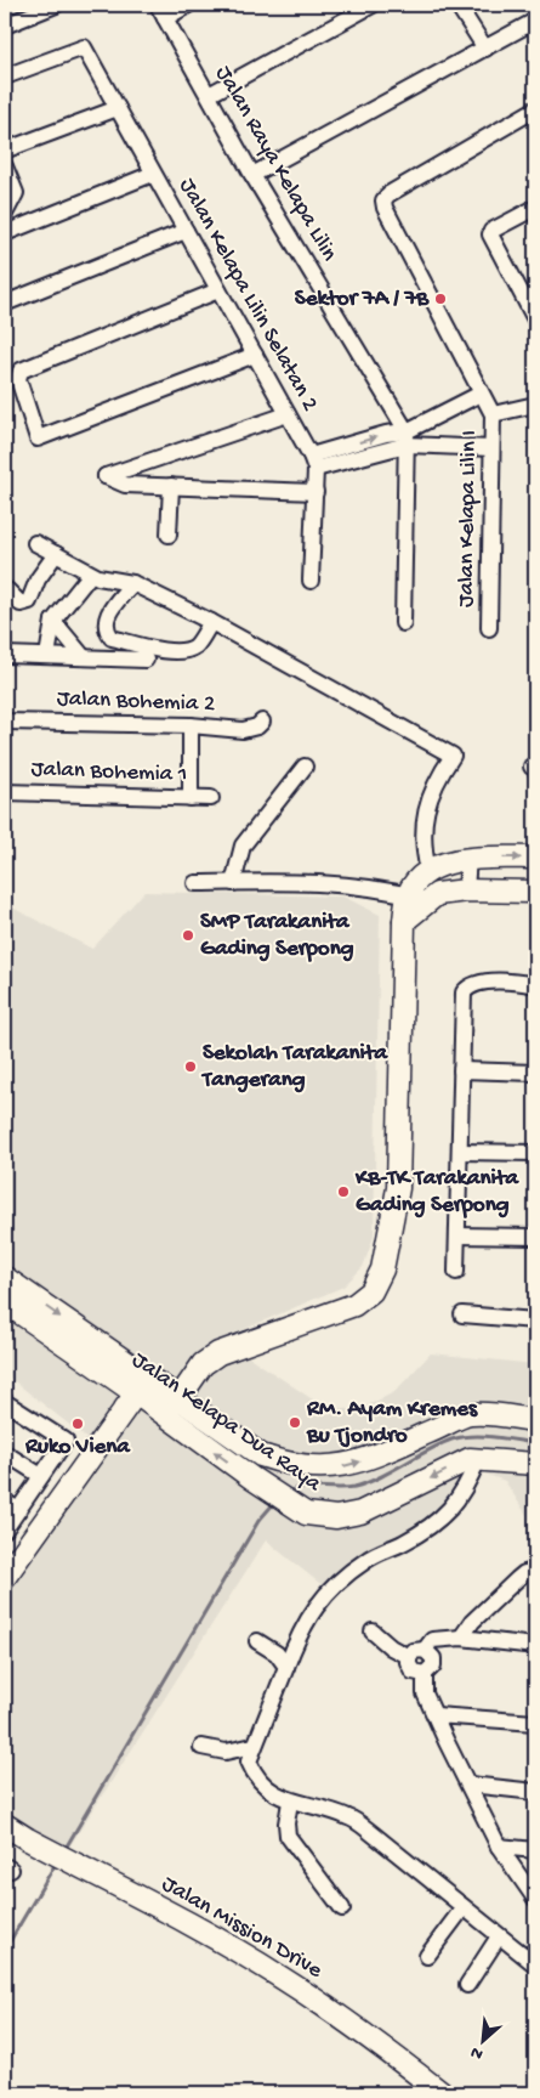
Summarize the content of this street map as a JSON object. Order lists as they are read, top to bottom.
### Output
{
  "streets": {
    "street": [
      "Jalan Raya Kelapa Lilin",
      "Jalan Kelapa Lilin Selatan 2",
      "Jalan Kelapa Lilin I",
      "Jalan Bohemia 2",
      "Jalan Bohemia 1",
      "Jalan Kelapa Dua Raya",
      "Jalan Mission Drive"
    ]
  },
  "places": [
    "Sektor 7A / 7B",
    "SMP Tarakanita Gading Serpong",
    "Sekolah Tarakanita Tangerang",
    "KB-TK Tarakanita Gading Serpong",
    "RM. Ayam Kremes Bu Tjondro",
    "Ruko Viena"
  ],
  "north": "bottom left"
}
